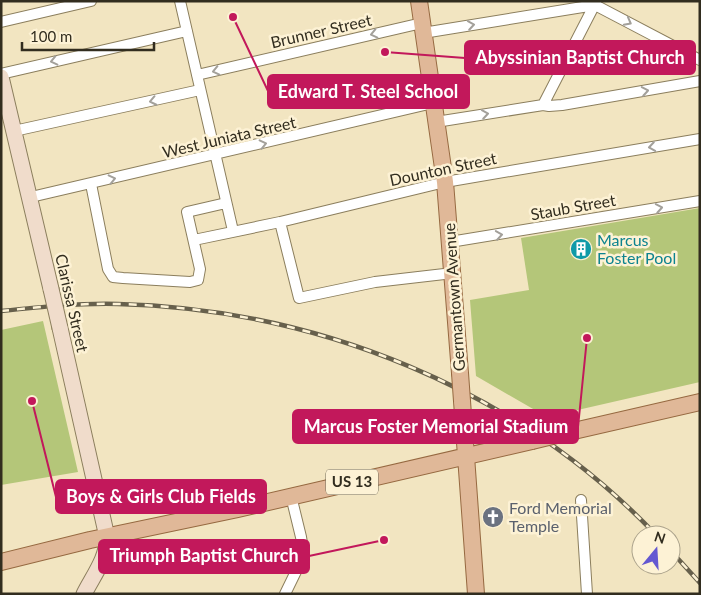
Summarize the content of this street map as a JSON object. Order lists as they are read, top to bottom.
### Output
{
  "streets": {
    "main road": ["Germantown Avenue", "Clarissa Street", "US 13"],
    "street": [
      "Brunner Street",
      "West Juniata Street",
      "Dounton Street",
      "Staub Street"
    ]
  },
  "crossings": [
    ["Brunner Street", "Germantown Avenue"],
    ["West Juniata Street", "Germantown Avenue"],
    ["West Juniata Street", "Clarissa Street"],
    ["Dounton Street", "Germantown Avenue"],
    ["Staub Street", "Germantown Avenue"],
    ["Germantown Avenue", "US 13"],
    ["Clarissa Street", "US 13"]
  ],
  "one_way": ["Staub Street"],
  "places": {
    "other": [
      "Edward T. Steel School",
      "Abyssinian Baptist Church",
      "Marcus Foster Memorial Stadium",
      "Boys & Girls Club Fields",
      "Triumph Baptist Church"
    ],
    "building": ["Marcus Foster Pool"],
    "church": ["Ford Memorial Temple"]
  },
  "scale_bar": "100 m",
  "north": "top"
}
